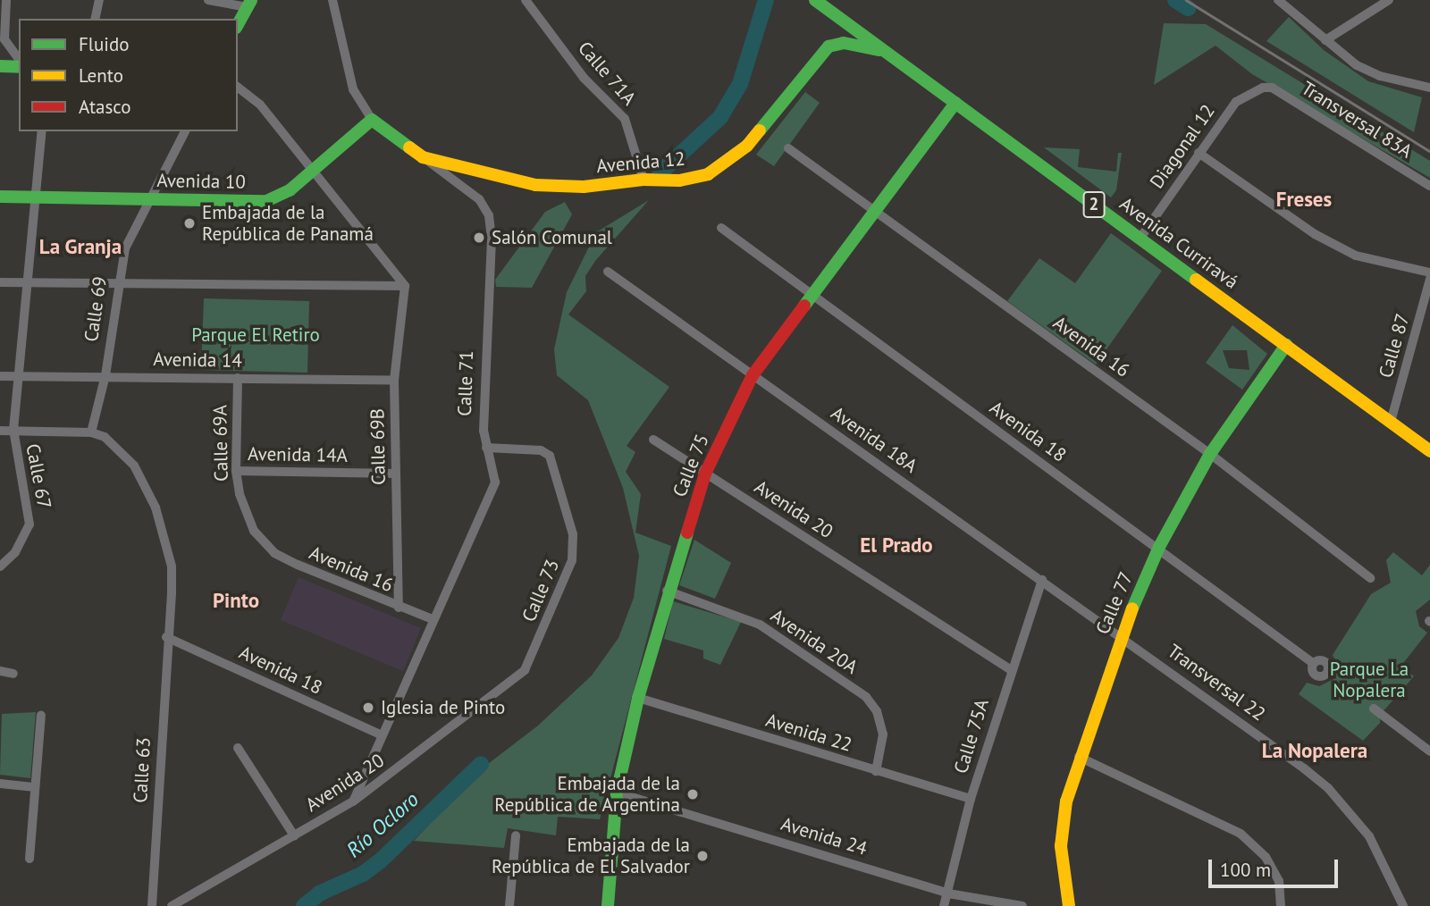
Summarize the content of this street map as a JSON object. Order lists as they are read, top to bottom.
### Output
{
  "streets": {
    "main road": [
      "Avenida 12",
      "Avenida 10",
      "2",
      "Avenida Curriravá",
      "Calle 71",
      "Calle 75",
      "Calle 77"
    ],
    "street": [
      "Calle 71A",
      "Transversal 83A",
      "Diagonal 12",
      "Calle 69",
      "Calle 87",
      "Avenida 16",
      "Avenida 14",
      "Avenida 18",
      "Avenida 18A",
      "Calle 69A",
      "Calle 69B",
      "Avenida 14A",
      "Calle 67",
      "Avenida 20",
      "Calle 73",
      "Avenida 20A",
      "Transversal 22",
      "Avenida 22",
      "Calle 75A",
      "Calle 63",
      "Avenida 24"
    ]
  },
  "crossings": [
    ["Calle 71A", "Avenida 12"],
    ["Transversal 83A", "Diagonal 12"],
    ["Diagonal 12", "Avenida Curriravá"],
    ["Avenida 12", "Avenida Curriravá"],
    ["Avenida 12", "Calle 71"],
    ["Avenida 10", "Calle 69"],
    ["Avenida 10", "Calle 71"],
    ["Avenida 10", "Calle 67"],
    ["Avenida Curriravá", "Calle 87"],
    ["Avenida Curriravá", "Calle 75"],
    ["Avenida Curriravá", "Calle 77"],
    ["Calle 69", "Avenida 14"],
    ["Calle 69", "Calle 63"],
    ["Avenida 16", "Calle 71"],
    ["Avenida 16", "Calle 69A"],
    ["Avenida 16", "Calle 69B"],
    ["Avenida 16", "Calle 75"],
    ["Avenida 16", "Calle 77"],
    ["Avenida 14", "Calle 69A"],
    ["Avenida 14", "Calle 69B"],
    ["Avenida 14", "Calle 67"],
    ["Calle 71", "Avenida 18"],
    ["Calle 71", "Avenida 20"],
    ["Calle 71", "Calle 73"],
    ["Avenida 18", "Calle 75"],
    ["Avenida 18", "Calle 77"],
    ["Avenida 18", "Calle 63"],
    ["Avenida 18A", "Calle 75"],
    ["Avenida 18A", "Calle 77"],
    ["Avenida 18A", "Transversal 22"],
    ["Avenida 18A", "Calle 75A"],
    ["Calle 69A", "Avenida 14A"],
    ["Calle 69B", "Avenida 14A"],
    ["Calle 75", "Avenida 20"],
    ["Calle 75", "Avenida 20A"],
    ["Calle 75", "Avenida 22"],
    ["Calle 75", "Avenida 24"],
    ["Avenida 20", "Calle 73"],
    ["Avenida 20", "Calle 75A"],
    ["Calle 77", "Transversal 22"],
    ["Avenida 20A", "Avenida 22"],
    ["Avenida 22", "Calle 75A"],
    ["Calle 75A", "Avenida 24"]
  ],
  "districts": [
    "Freses",
    "La Granja",
    "El Prado",
    "Pinto",
    "La Nopalera"
  ],
  "water": ["Río Ocloro"],
  "parks": ["Parque El Retiro", "Parque La Nopalera"],
  "places": [
    "Embajada de la República de Panamá",
    "Salón Comunal",
    "Iglesia de Pinto",
    "Embajada de la República de Argentina",
    "Embajada de la República de El Salvador"
  ],
  "legend": ["Fluido", "Lento", "Atasco"],
  "scale_bar": "100 m"
}
